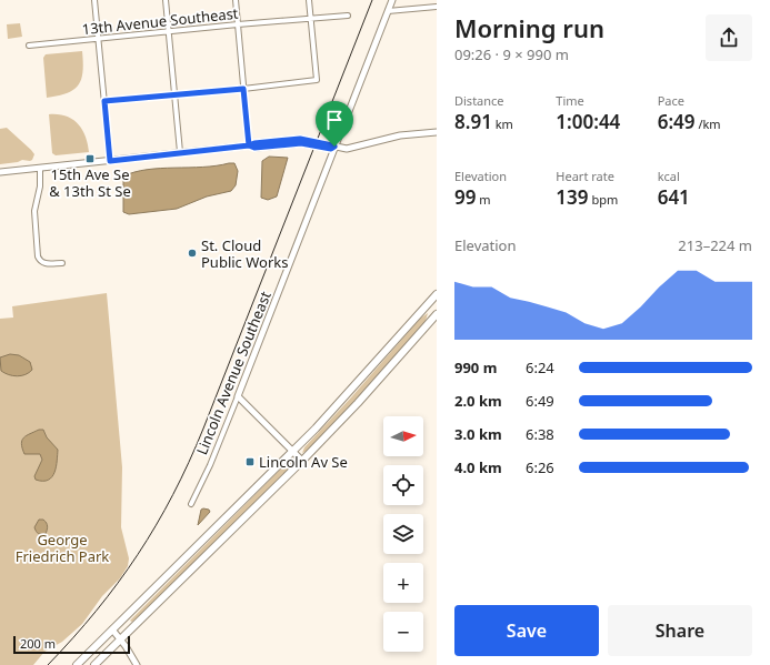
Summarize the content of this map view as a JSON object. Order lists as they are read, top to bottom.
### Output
{
  "streets": {
    "street": ["13th Avenue Southeast", "Lincoln Avenue Southeast"]
  },
  "parks": ["George Friedrich Park"],
  "places": {
    "transit": ["15th Ave Se & 13th St Se", "Lincoln Av Se"],
    "other": ["St. Cloud Public Works"]
  },
  "scale_bar": "200 m",
  "north": "right",
  "page": {
    "heading": ["Morning run", "09:26 · 9 × 990 m"],
    "stats": [
      ["Distance", "8.91 km"],
      ["Time", "1:00:44"],
      ["Pace", "6:49 /km"],
      ["Elevation", "99 m"],
      ["Heart rate", "139 bpm"],
      ["kcal", "641"]
    ],
    "chart": ["Elevation", "213–224 m"],
    "list": [
      {
        "name": "990 m",
        "note": "6:24"
      },
      {
        "name": "2.0 km",
        "note": "6:49"
      },
      {
        "name": "3.0 km",
        "note": "6:38"
      },
      {
        "name": "4.0 km",
        "note": "6:26"
      }
    ],
    "map_buttons": ["+", "−"],
    "buttons": ["Save", "Share"],
    "scale": "200 m"
  }
}
